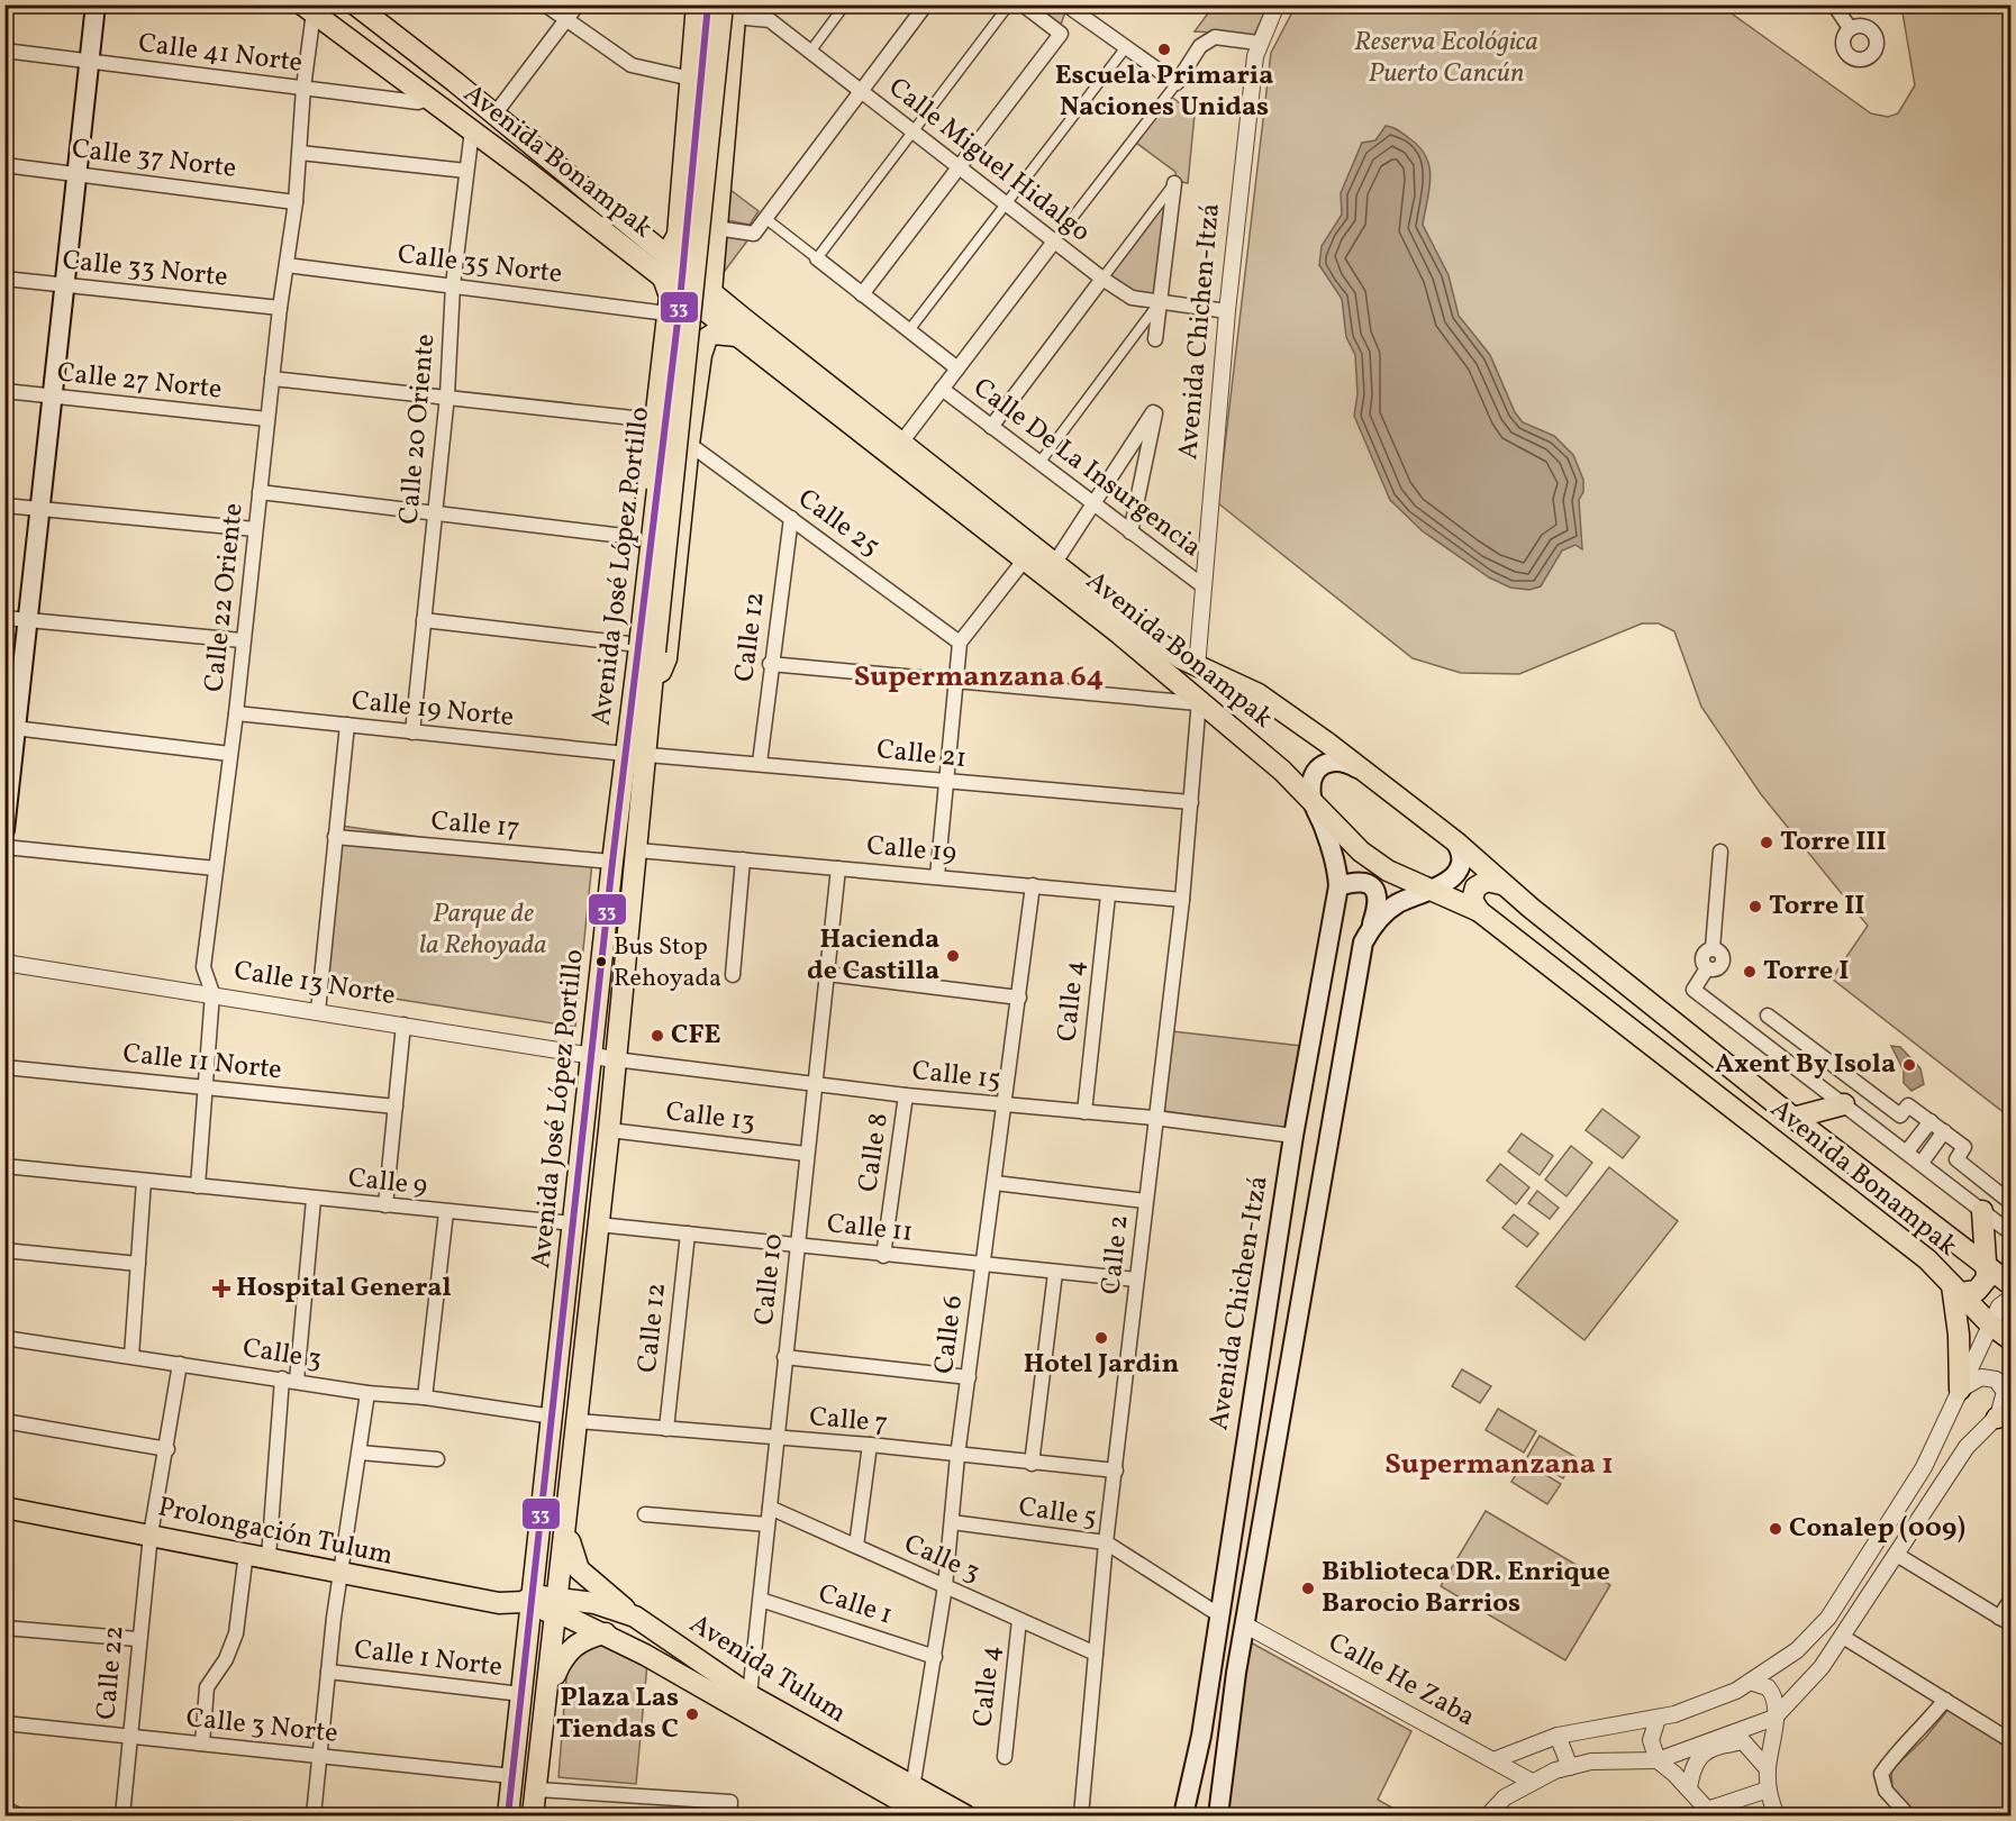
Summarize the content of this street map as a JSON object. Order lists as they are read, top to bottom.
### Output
{
  "streets": {
    "main road": [
      "Avenida Bonampak",
      "Avenida Chichen-Itzá",
      "Avenida José López Portillo",
      "Prolongación Tulum",
      "Avenida Tulum"
    ],
    "street": [
      "Calle 41 Norte",
      "Calle 37 Norte",
      "Calle Miguel Hidalgo",
      "Calle 35 Norte",
      "Calle 33 Norte",
      "Calle 27 Norte",
      "Calle 20 Oriente",
      "Calle De La Insurgencia",
      "Calle 25",
      "Calle 22 Oriente",
      "Calle 12",
      "Calle 19 Norte",
      "Calle 21",
      "Calle 17",
      "Calle 19",
      "Calle 13 Norte",
      "Calle 4",
      "Calle 11 Norte",
      "Calle 15",
      "Calle 13",
      "Calle 8",
      "Calle 9",
      "Calle 11",
      "Calle 2",
      "Calle 10",
      "Calle 6",
      "Calle 3",
      "Calle 7",
      "Calle 5",
      "Calle 1",
      "Calle 1 Norte",
      "Calle 22",
      "Calle He Zaba",
      "Calle 3 Norte"
    ]
  },
  "crossings": [
    ["Calle 41 Norte", "Avenida Bonampak"],
    ["Calle 41 Norte", "Calle 22 Oriente"],
    ["Calle 37 Norte", "Calle 22 Oriente"],
    ["Calle Miguel Hidalgo", "Avenida Chichen-Itzá"],
    ["Calle Miguel Hidalgo", "Avenida José López Portillo"],
    ["Avenida Bonampak", "Avenida Chichen-Itzá"],
    ["Avenida Bonampak", "Calle 20 Oriente"],
    ["Avenida Bonampak", "Calle 22 Oriente"],
    ["Avenida Bonampak", "Calle 2"],
    ["Calle 35 Norte", "Calle 20 Oriente"],
    ["Calle 35 Norte", "Calle 22 Oriente"],
    ["Calle 33 Norte", "Calle 22 Oriente"],
    ["Avenida Chichen-Itzá", "Calle De La Insurgencia"],
    ["Avenida Chichen-Itzá", "Calle 15"],
    ["Avenida Chichen-Itzá", "Calle 5"],
    ["Calle 27 Norte", "Calle 22 Oriente"],
    ["Calle 20 Oriente", "Calle 19 Norte"],
    ["Calle 25", "Calle 12"],
    ["Avenida José López Portillo", "Calle 19 Norte"],
    ["Avenida José López Portillo", "Calle 21"],
    ["Avenida José López Portillo", "Calle 17"],
    ["Avenida José López Portillo", "Calle 19"],
    ["Avenida José López Portillo", "Calle 13 Norte"],
    ["Avenida José López Portillo", "Calle 15"],
    ["Avenida José López Portillo", "Calle 13"],
    ["Avenida José López Portillo", "Calle 9"],
    ["Avenida José López Portillo", "Calle 11"],
    ["Avenida José López Portillo", "Calle 3"],
    ["Avenida José López Portillo", "Calle 7"],
    ["Avenida José López Portillo", "Prolongación Tulum"],
    ["Avenida José López Portillo", "Calle 1 Norte"],
    ["Avenida José López Portillo", "Avenida Tulum"],
    ["Avenida José López Portillo", "Calle 3 Norte"],
    ["Calle 22 Oriente", "Calle 19 Norte"],
    ["Calle 22 Oriente", "Calle 13 Norte"],
    ["Calle 22 Oriente", "Calle 11 Norte"],
    ["Calle 22 Oriente", "Calle 9"],
    ["Calle 12", "Calle 21"],
    ["Calle 12", "Calle 11"],
    ["Calle 12", "Calle 7"],
    ["Calle 21", "Calle 2"],
    ["Calle 19", "Calle 4"],
    ["Calle 19", "Calle 2"],
    ["Calle 19", "Calle 10"],
    ["Calle 19", "Calle 6"],
    ["Calle 13 Norte", "Calle 15"],
    ["Calle 4", "Calle 15"],
    ["Calle 4", "Calle 3"],
    ["Calle 15", "Calle 8"],
    ["Calle 15", "Calle 2"],
    ["Calle 15", "Calle 10"],
    ["Calle 15", "Calle 6"],
    ["Calle 13", "Calle 10"],
    ["Calle 8", "Calle 11"],
    ["Calle 11", "Calle 2"],
    ["Calle 11", "Calle 10"],
    ["Calle 11", "Calle 6"],
    ["Calle 2", "Calle 3"],
    ["Calle 2", "Calle 7"],
    ["Calle 2", "Calle 5"],
    ["Calle 10", "Calle 3"],
    ["Calle 10", "Calle 7"],
    ["Calle 10", "Calle 1"],
    ["Calle 10", "Avenida Tulum"],
    ["Calle 6", "Calle 3"],
    ["Calle 6", "Calle 7"],
    ["Calle 6", "Calle 5"],
    ["Calle 6", "Calle 1"],
    ["Calle 6", "Avenida Tulum"],
    ["Prolongación Tulum", "Avenida Tulum"],
    ["Prolongación Tulum", "Calle 22"],
    ["Calle 22", "Calle 3 Norte"]
  ],
  "districts": ["Supermanzana 64", "Supermanzana 1"],
  "parks": ["Reserva Ecológica Puerto Cancún", "Parque de la Rehoyada"],
  "places": {
    "other": [
      "Escuela Primaria Naciones Unidas",
      "Torre III",
      "Torre II",
      "Hacienda de Castilla",
      "Bus Stop Rehoyada",
      "Torre I",
      "CFE",
      "Axent By Isola",
      "Hotel Jardin",
      "Conalep (009)",
      "Biblioteca DR. Enrique Barocio Barrios",
      "Plaza Las Tiendas C"
    ],
    "health": ["Hospital General"]
  },
  "lines": ["transit line 33"]
}
